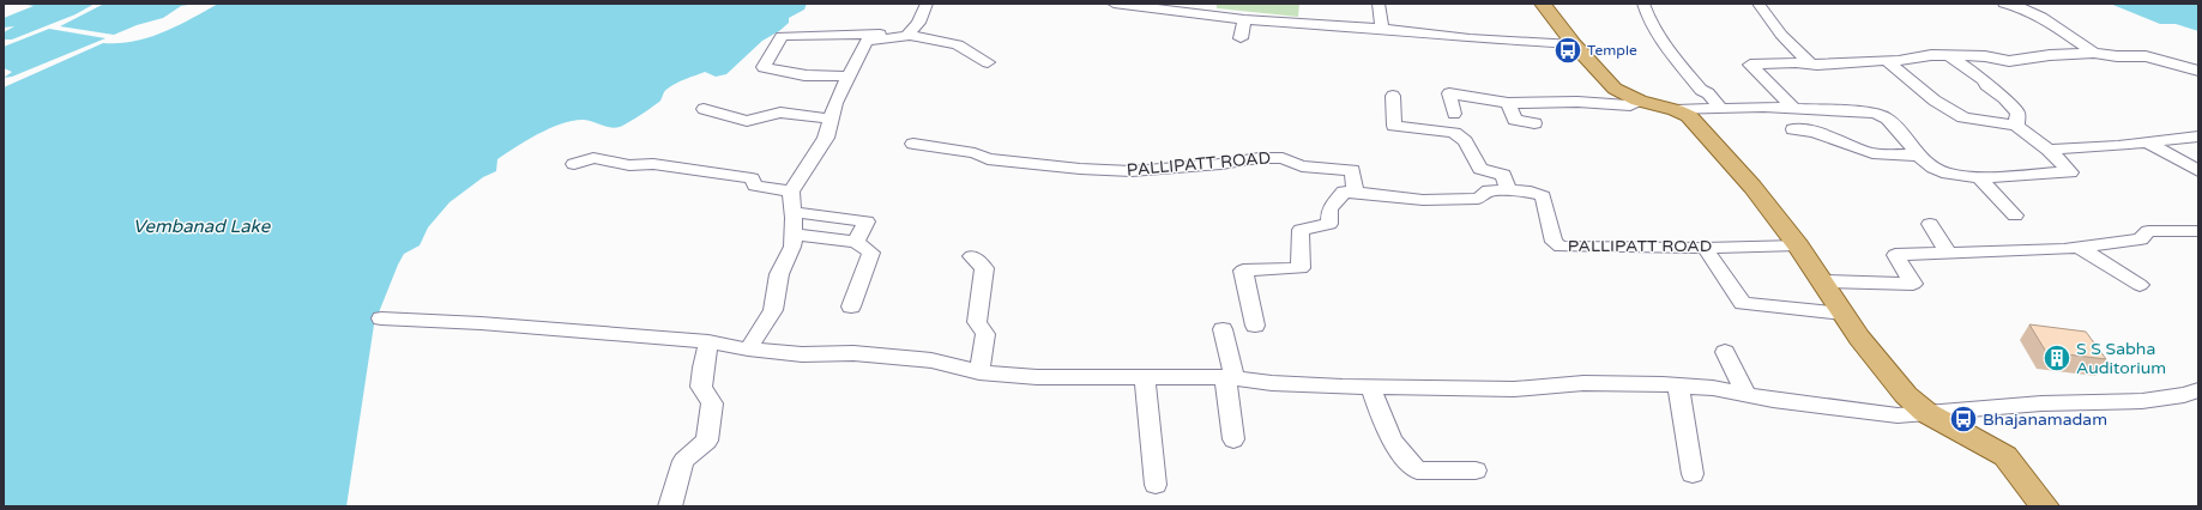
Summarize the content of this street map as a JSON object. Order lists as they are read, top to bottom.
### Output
{
  "streets": {
    "street": ["PALLIPATT ROAD"]
  },
  "water": ["Vembanad Lake"],
  "places": {
    "bus stop": ["Temple", "Bhajanamadam"],
    "building": ["S S Sabha Auditorium"]
  }
}
